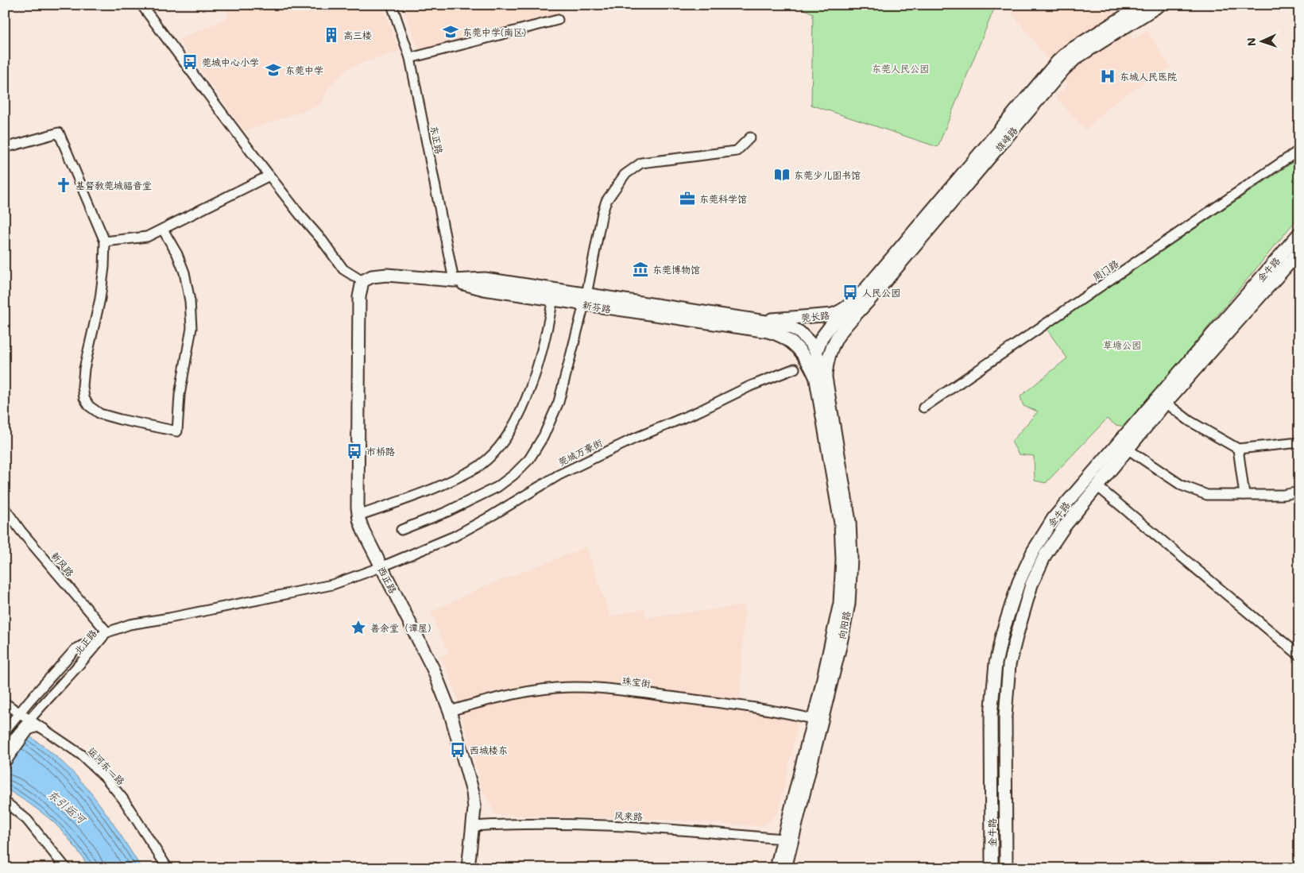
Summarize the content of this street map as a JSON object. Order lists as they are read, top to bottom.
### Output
{
  "streets": {
    "main road": [
      "旗峰路",
      "金牛路",
      "新芬路",
      "莞长路",
      "西正路",
      "向阳路"
    ],
    "street": [
      "东正路",
      "周门路",
      "莞城万豪街",
      "新风路",
      "北正路",
      "珠宝街",
      "运河东一路",
      "风来路"
    ]
  },
  "crossings": [
    ["旗峰路", "莞长路"],
    ["东正路", "新芬路"],
    ["新芬路", "西正路"],
    ["莞城万豪街", "新风路"],
    ["莞城万豪街", "西正路"],
    ["莞城万豪街", "北正路"],
    ["新风路", "北正路"],
    ["西正路", "珠宝街"],
    ["西正路", "风来路"],
    ["向阳路", "珠宝街"],
    ["向阳路", "风来路"],
    ["北正路", "运河东一路"]
  ],
  "water": ["东引运河"],
  "parks": ["东莞人民公园", "草塘公园"],
  "places": {
    "school or university": ["东莞中学(南区)", "东莞中学"],
    "building": ["高三楼"],
    "bus stop": [
      "莞城中心小学",
      "人民公园",
      "市桥路",
      "西城楼东"
    ],
    "hospital": ["东城人民医院"],
    "library": ["东莞少儿图书馆"],
    "church": ["基督教莞城福音堂"],
    "office": ["东莞科学馆"],
    "museum": ["东莞博物馆"],
    "place": ["善余堂（谭屋）"]
  },
  "north": "left"
}
